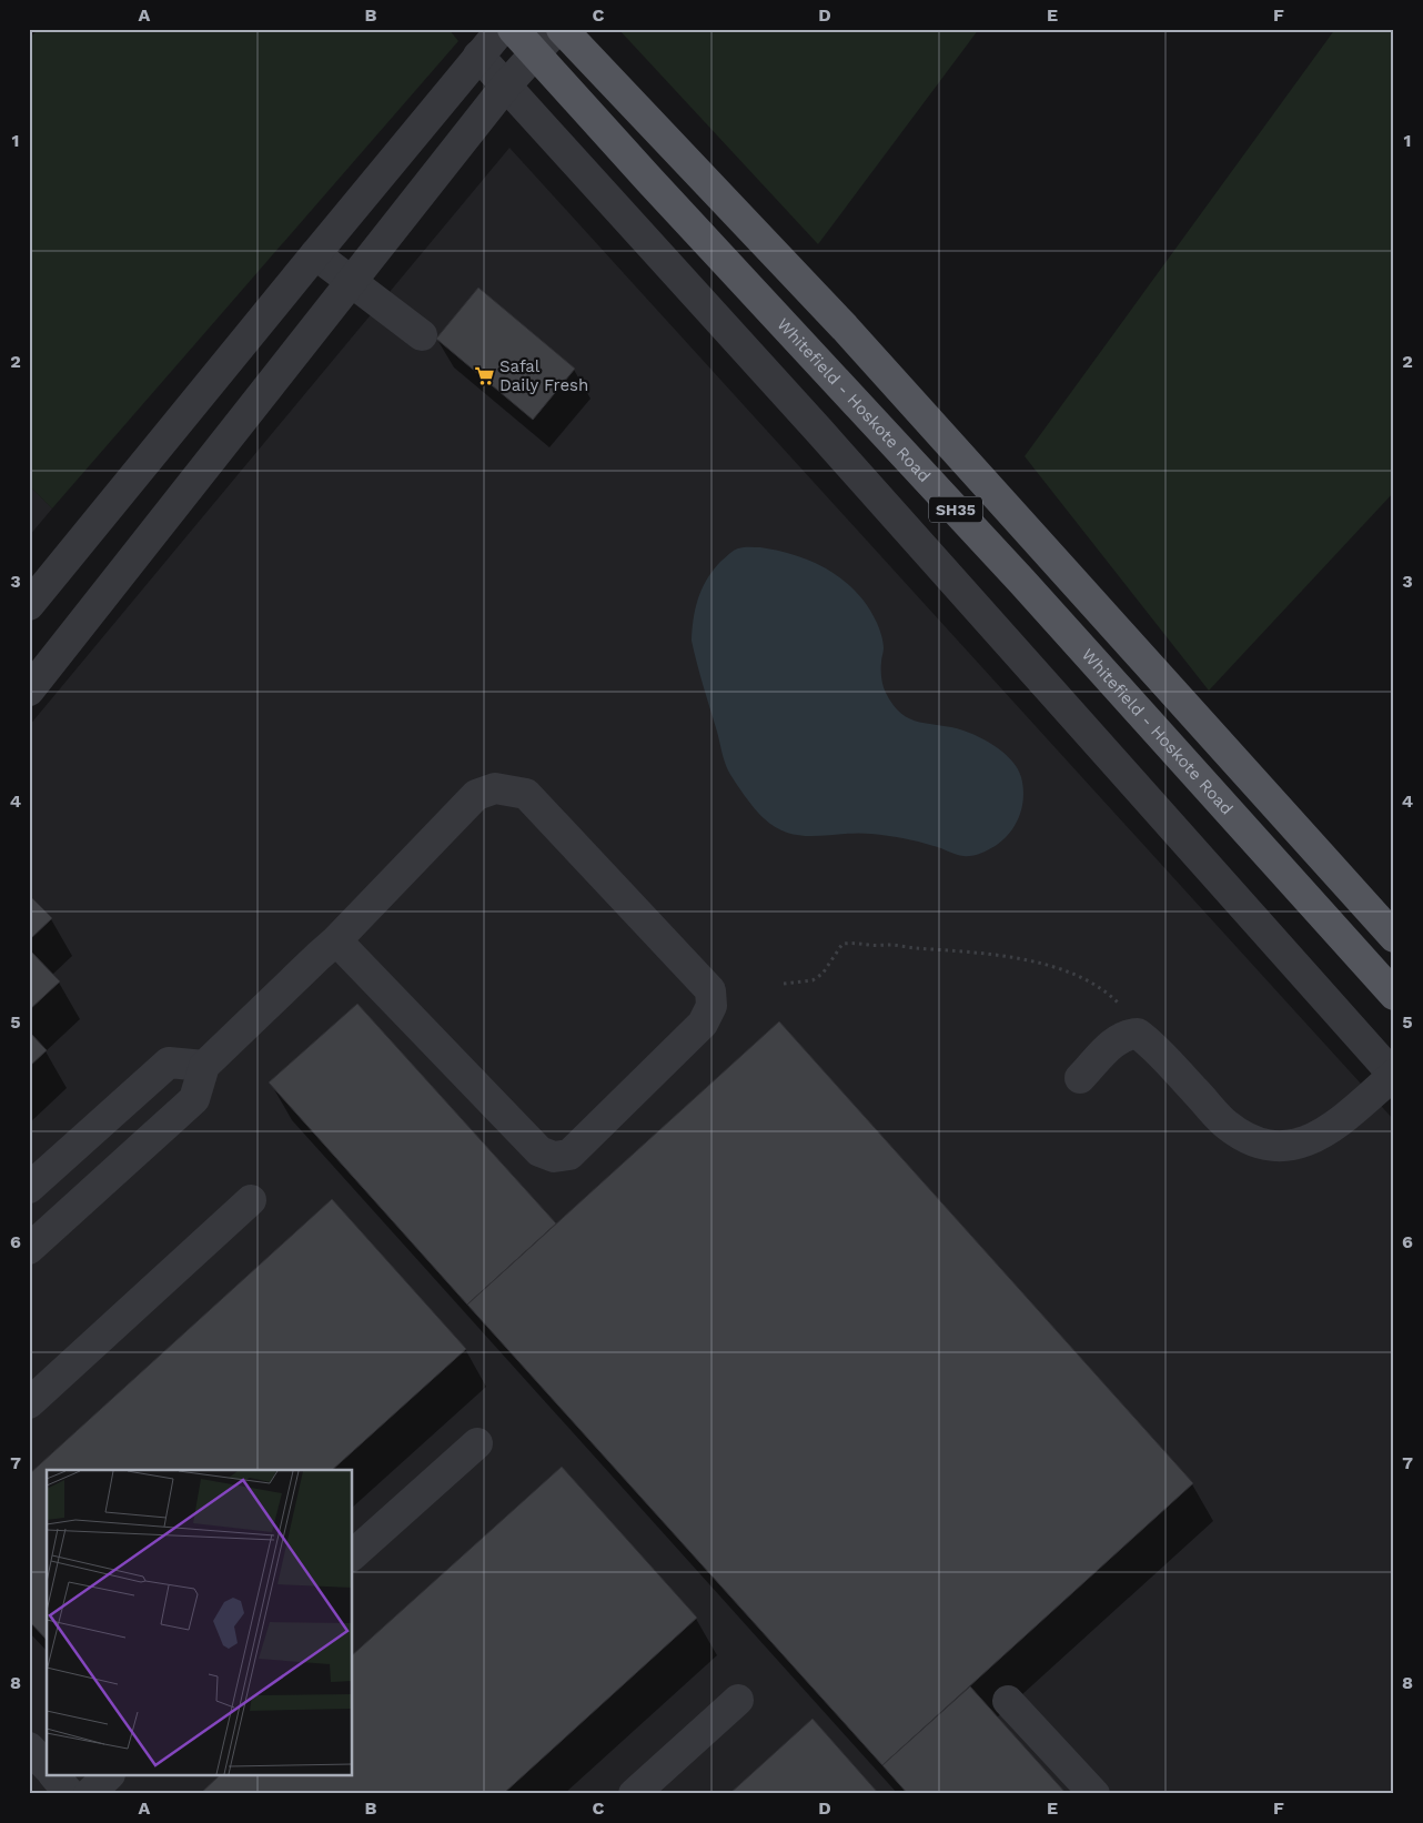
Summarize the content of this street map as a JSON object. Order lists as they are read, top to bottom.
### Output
{
  "streets": {
    "main road": ["Whitefield - Hoskote Road", "SH35"]
  },
  "places": {
    "supermarket": ["Safal Daily Fresh"]
  },
  "grid": {
    "columns": [
      "A",
      "B",
      "C",
      "D",
      "E",
      "F"
    ],
    "rows": [
      "1",
      "2",
      "3",
      "4",
      "5",
      "6",
      "7",
      "8"
    ]
  }
}
